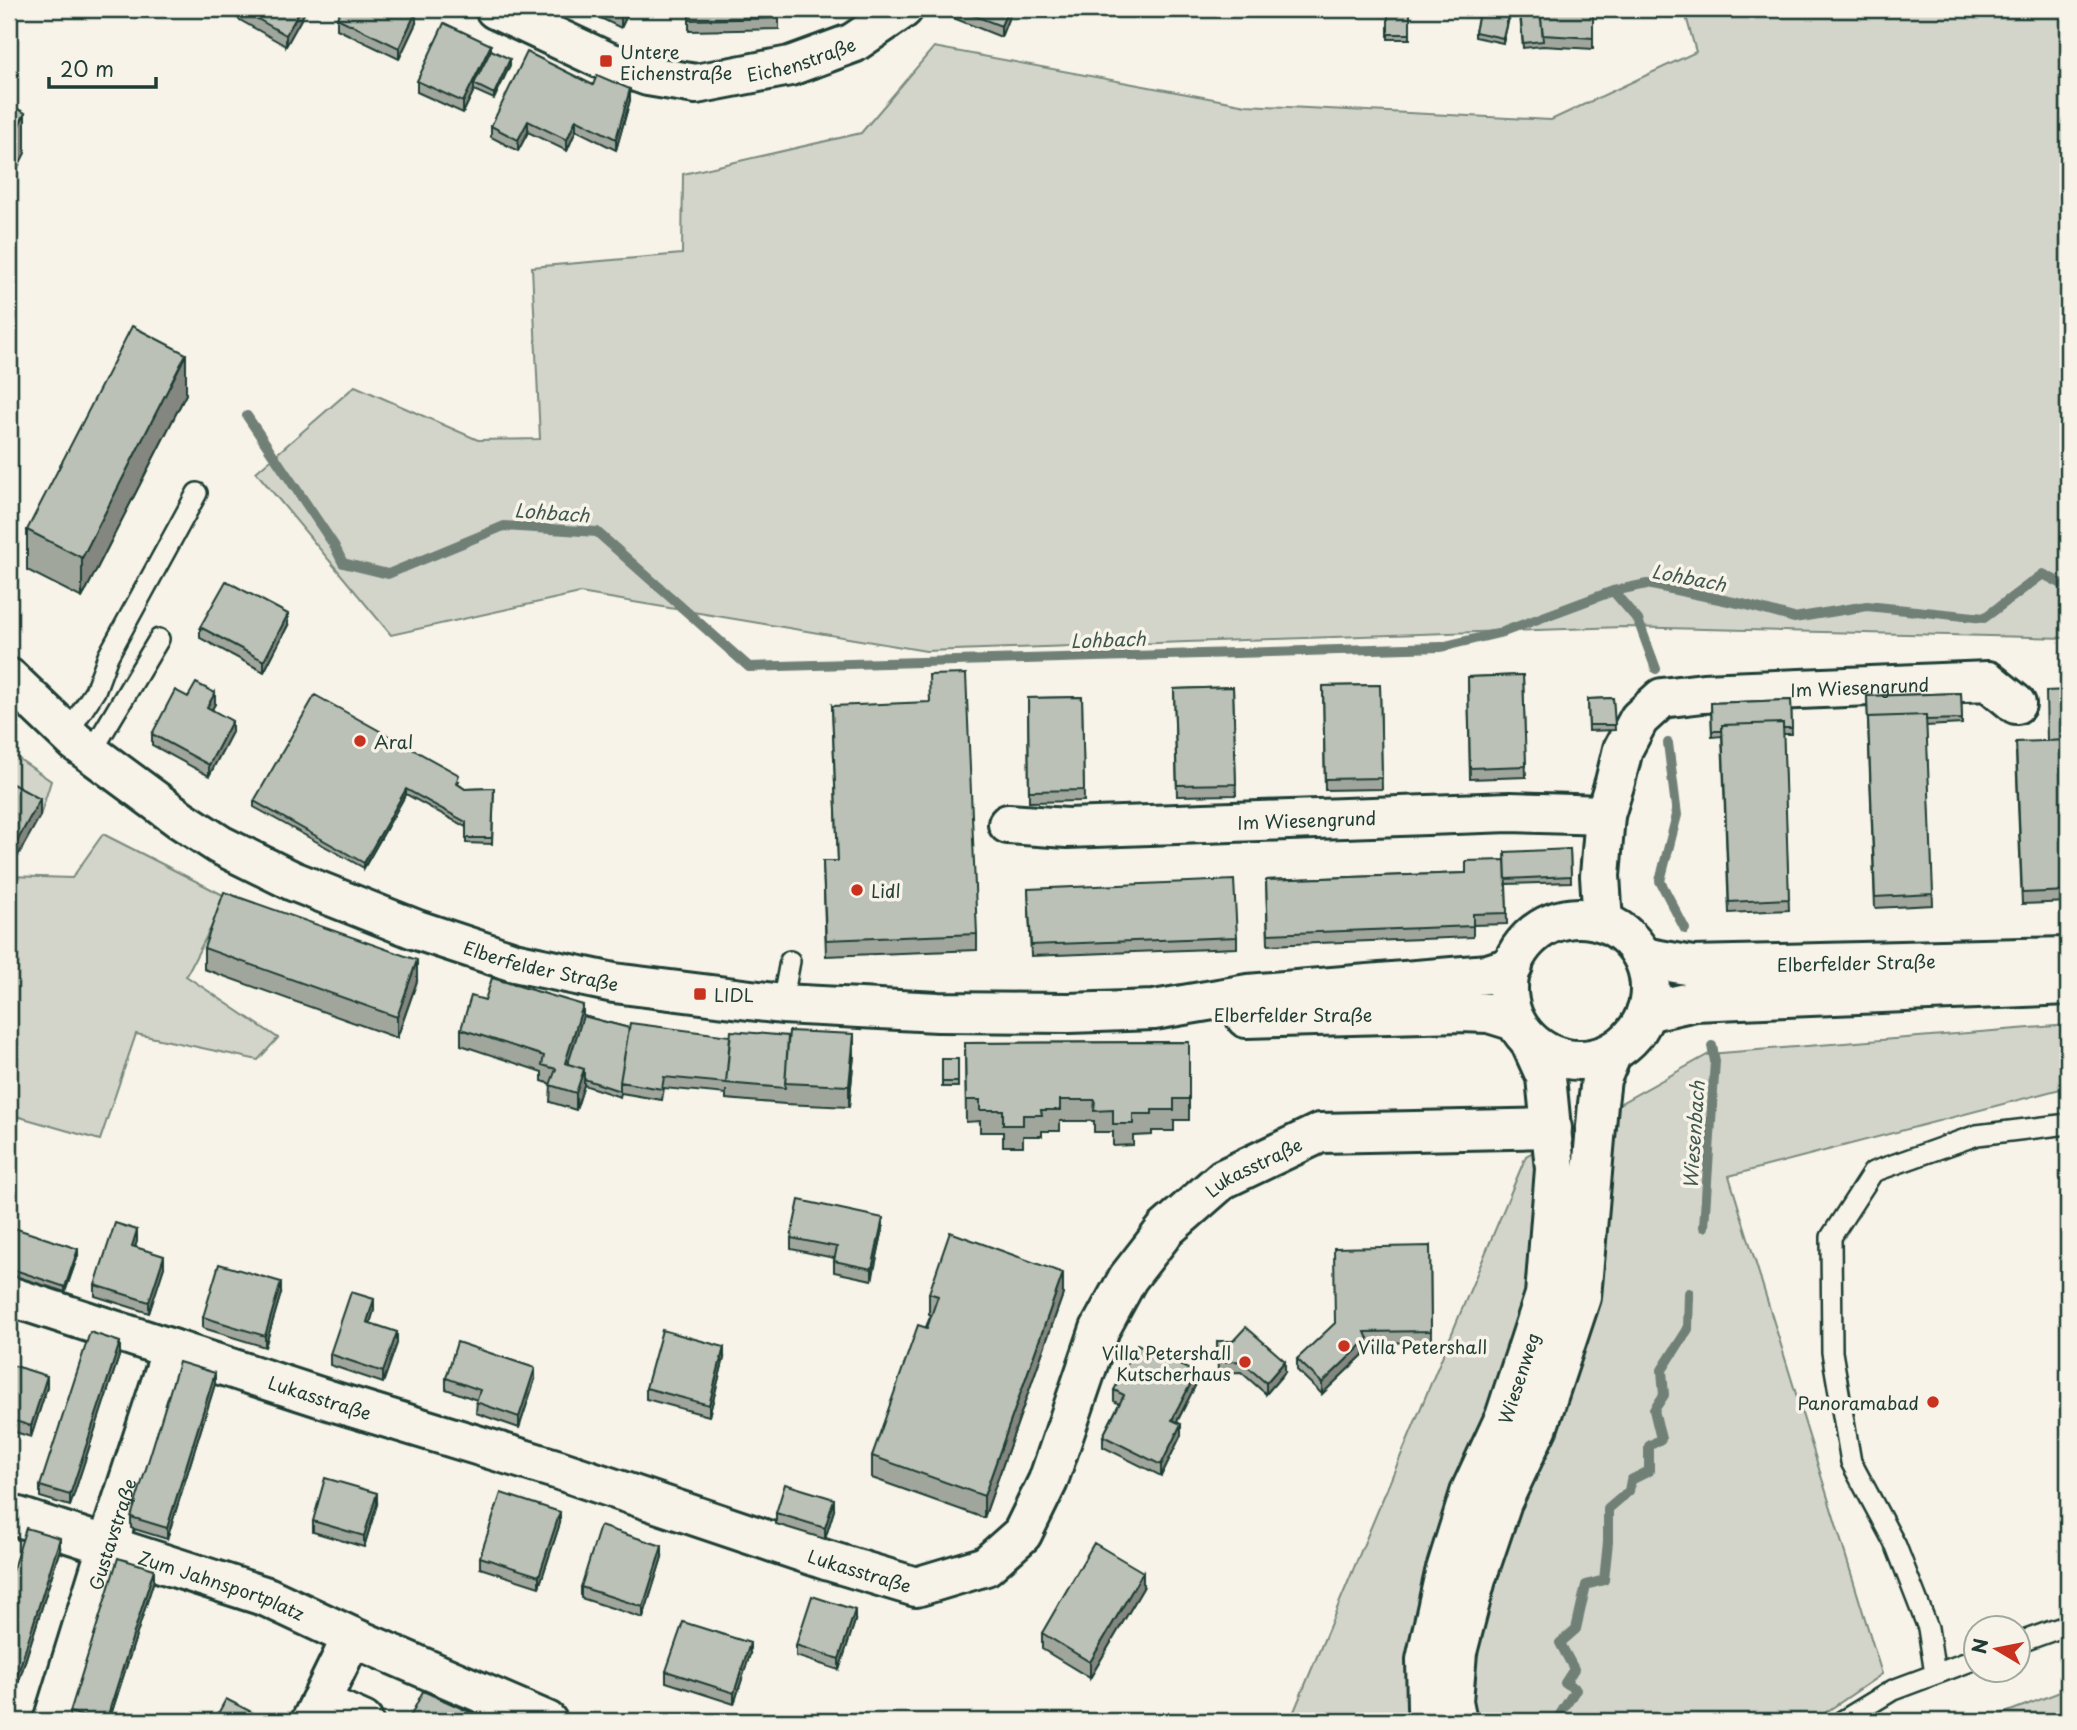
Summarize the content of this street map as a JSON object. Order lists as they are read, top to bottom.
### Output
{
  "streets": {
    "street": [
      "Eichenstraße",
      "Im Wiesengrund",
      "Elberfelder Straße",
      "Lukasstraße",
      "Wiesenweg",
      "Gustavstraße",
      "Zum Jahnsportplatz"
    ]
  },
  "crossings": [
    ["Im Wiesengrund", "Elberfelder Straße"],
    ["Im Wiesengrund", "Wiesenweg"],
    ["Elberfelder Straße", "Wiesenweg"],
    ["Lukasstraße", "Wiesenweg"],
    ["Lukasstraße", "Gustavstraße"],
    ["Gustavstraße", "Zum Jahnsportplatz"]
  ],
  "water": ["Lohbach", "Wiesenbach"],
  "places": {
    "transit": ["Untere Eichenstraße", "LIDL"],
    "other": [
      "Aral",
      "Lidl",
      "Villa Petershall",
      "Villa Petershall Kutscherhaus",
      "Panoramabad"
    ]
  },
  "scale_bar": "20 m",
  "north": "left"
}
